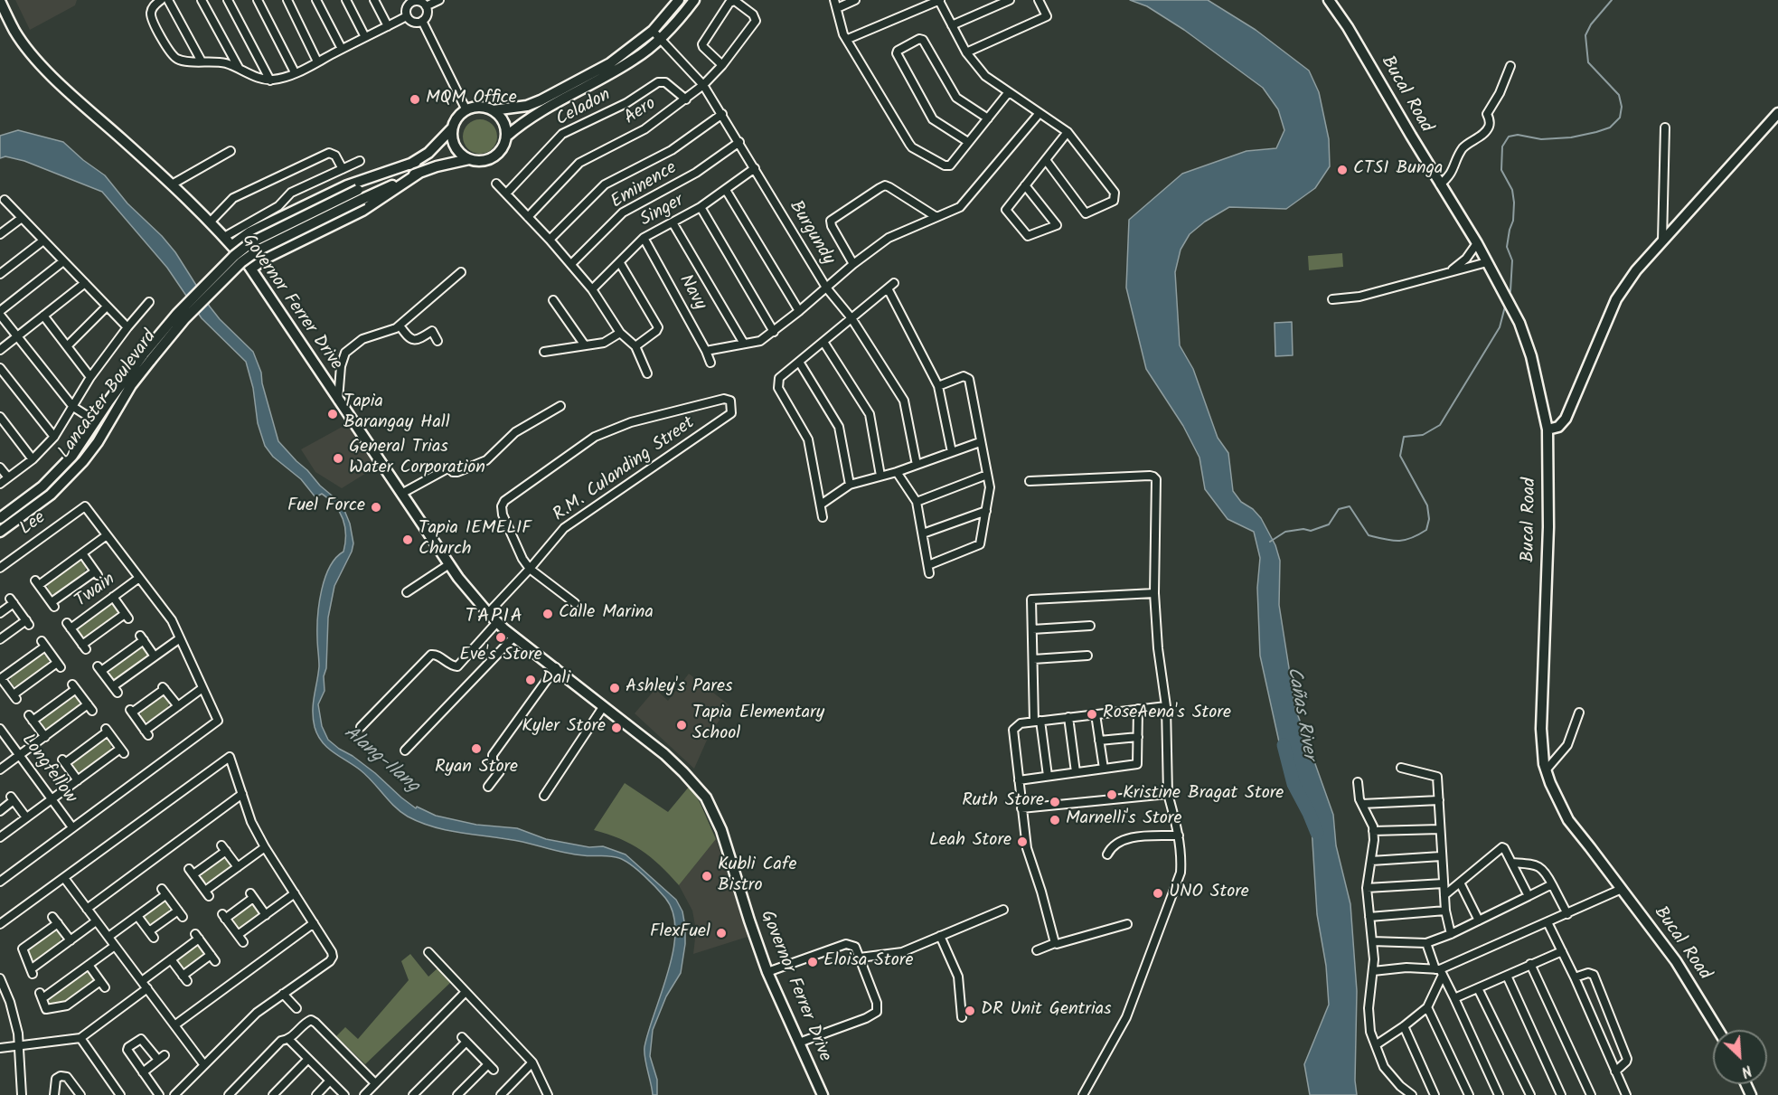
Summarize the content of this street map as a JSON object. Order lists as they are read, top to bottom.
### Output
{
  "streets": {
    "main road": ["Bucal Road", "Governor Ferrer Drive", "Lancaster Boulevard"],
    "street": [
      "Celadon",
      "Aero",
      "Eminence",
      "Singer",
      "Burgundy",
      "Navy",
      "R.M. Culanding Street",
      "Lee",
      "Twain",
      "Longfellow"
    ]
  },
  "crossings": [
    ["Celadon", "Aero"],
    ["Aero", "Burgundy"],
    ["Eminence", "Burgundy"],
    ["Singer", "Burgundy"],
    ["Singer", "Navy"],
    ["Governor Ferrer Drive", "R.M. Culanding Street"]
  ],
  "districts": ["TAPIA"],
  "water": ["Cañas River", "Alang-Ilang"],
  "places": [
    "MQM Office",
    "CTSI Bunga",
    "Tapia Barangay Hall",
    "General Trias Water Corporation",
    "Fuel Force",
    "Tapia IEMELIF Church",
    "Calle Marina",
    "Eve's Store",
    "Dali",
    "Ashley's Pares",
    "RoseAena's Store",
    "Tapia Elementary School",
    "Kyler Store",
    "Ryan Store",
    "Kristine Bragat Store",
    "Ruth Store",
    "Marnelli's Store",
    "Leah Store",
    "Kubli Cafe Bistro",
    "UNO Store",
    "FlexFuel",
    "Eloisa Store",
    "DR Unit Gentrias"
  ],
  "north": "bottom right"
}
